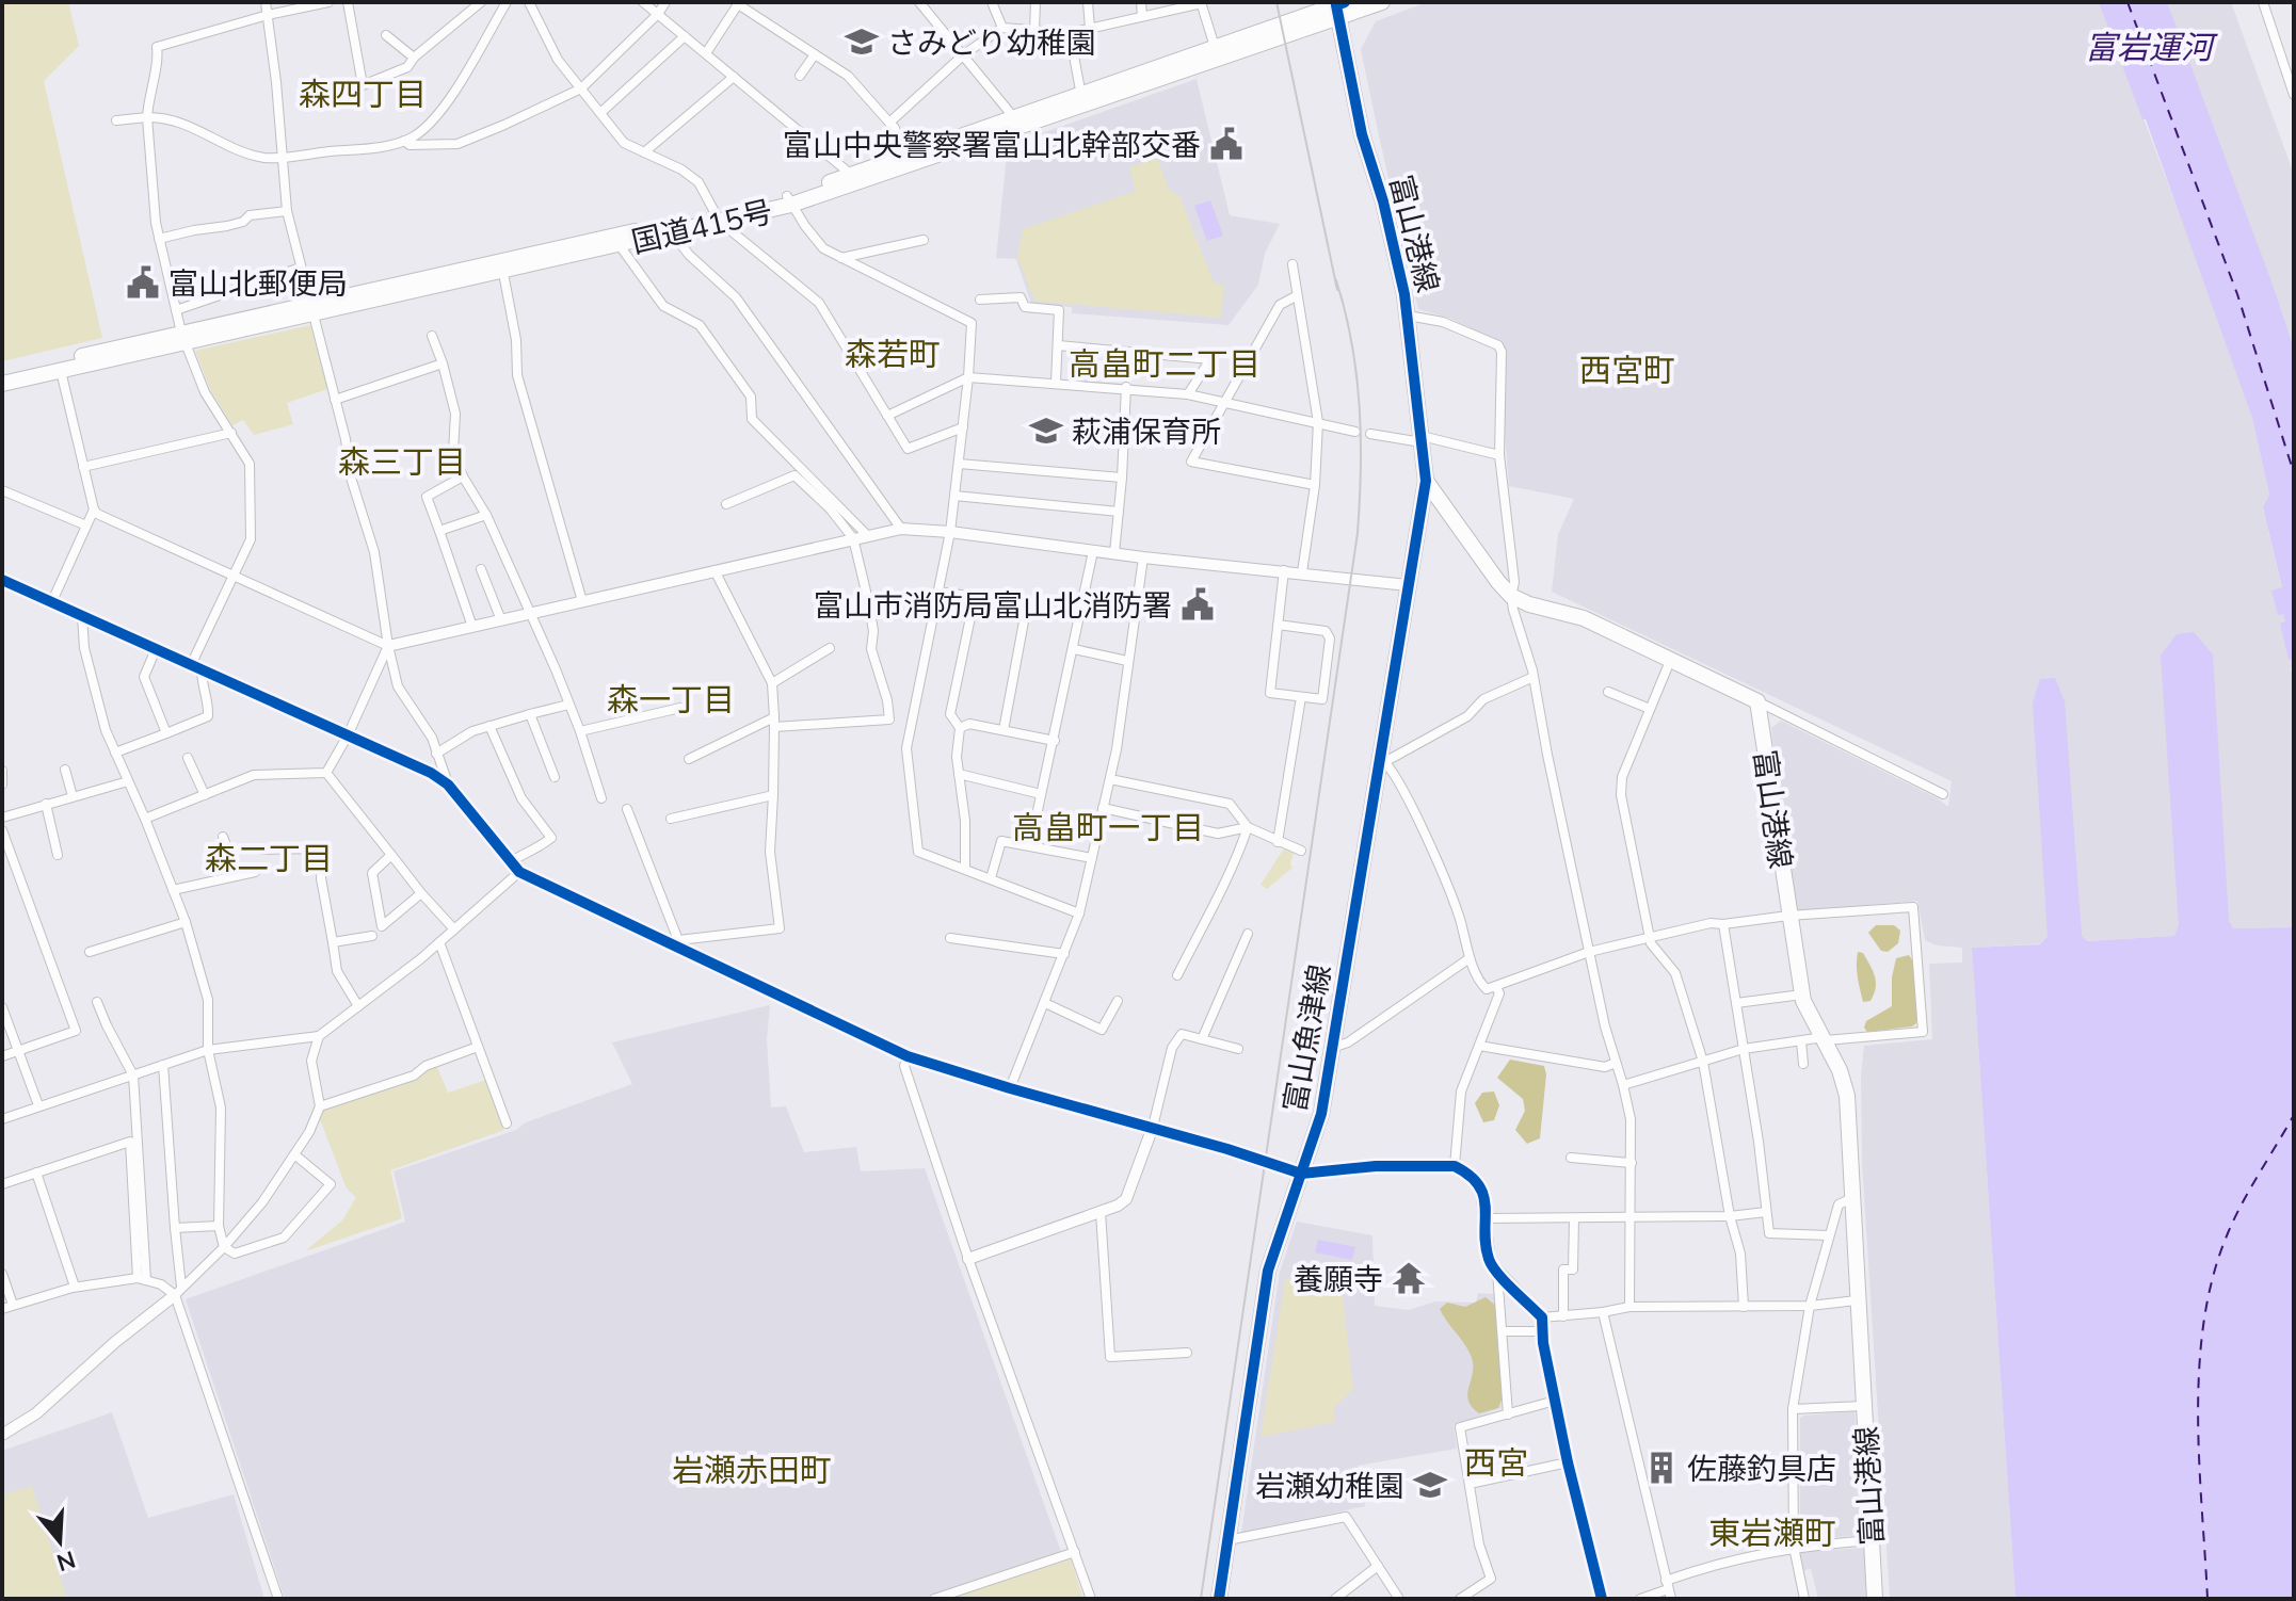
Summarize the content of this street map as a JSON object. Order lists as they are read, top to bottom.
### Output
{
  "streets": {
    "main road": ["国道415号", "富山港線", "富山魚津線"]
  },
  "crossings": [
    ["国道415号", "富山港線"],
    ["富山港線", "富山魚津線"]
  ],
  "districts": [
    "森四丁目",
    "森若町",
    "高畠町二丁目",
    "西宮町",
    "森三丁目",
    "森一丁目",
    "高畠町一丁目",
    "森二丁目",
    "西宮",
    "岩瀬赤田町",
    "東岩瀬町"
  ],
  "water": ["富岩運河"],
  "places": {
    "school or university": ["さみどり幼稚園", "萩浦保育所", "岩瀬幼稚園"],
    "public building": ["富山中央警察署富山北幹部交番", "富山北郵便局", "富山市消防局富山北消防署"],
    "temple": ["養願寺"],
    "building": ["佐藤釣具店"]
  },
  "north": "bottom"
}
